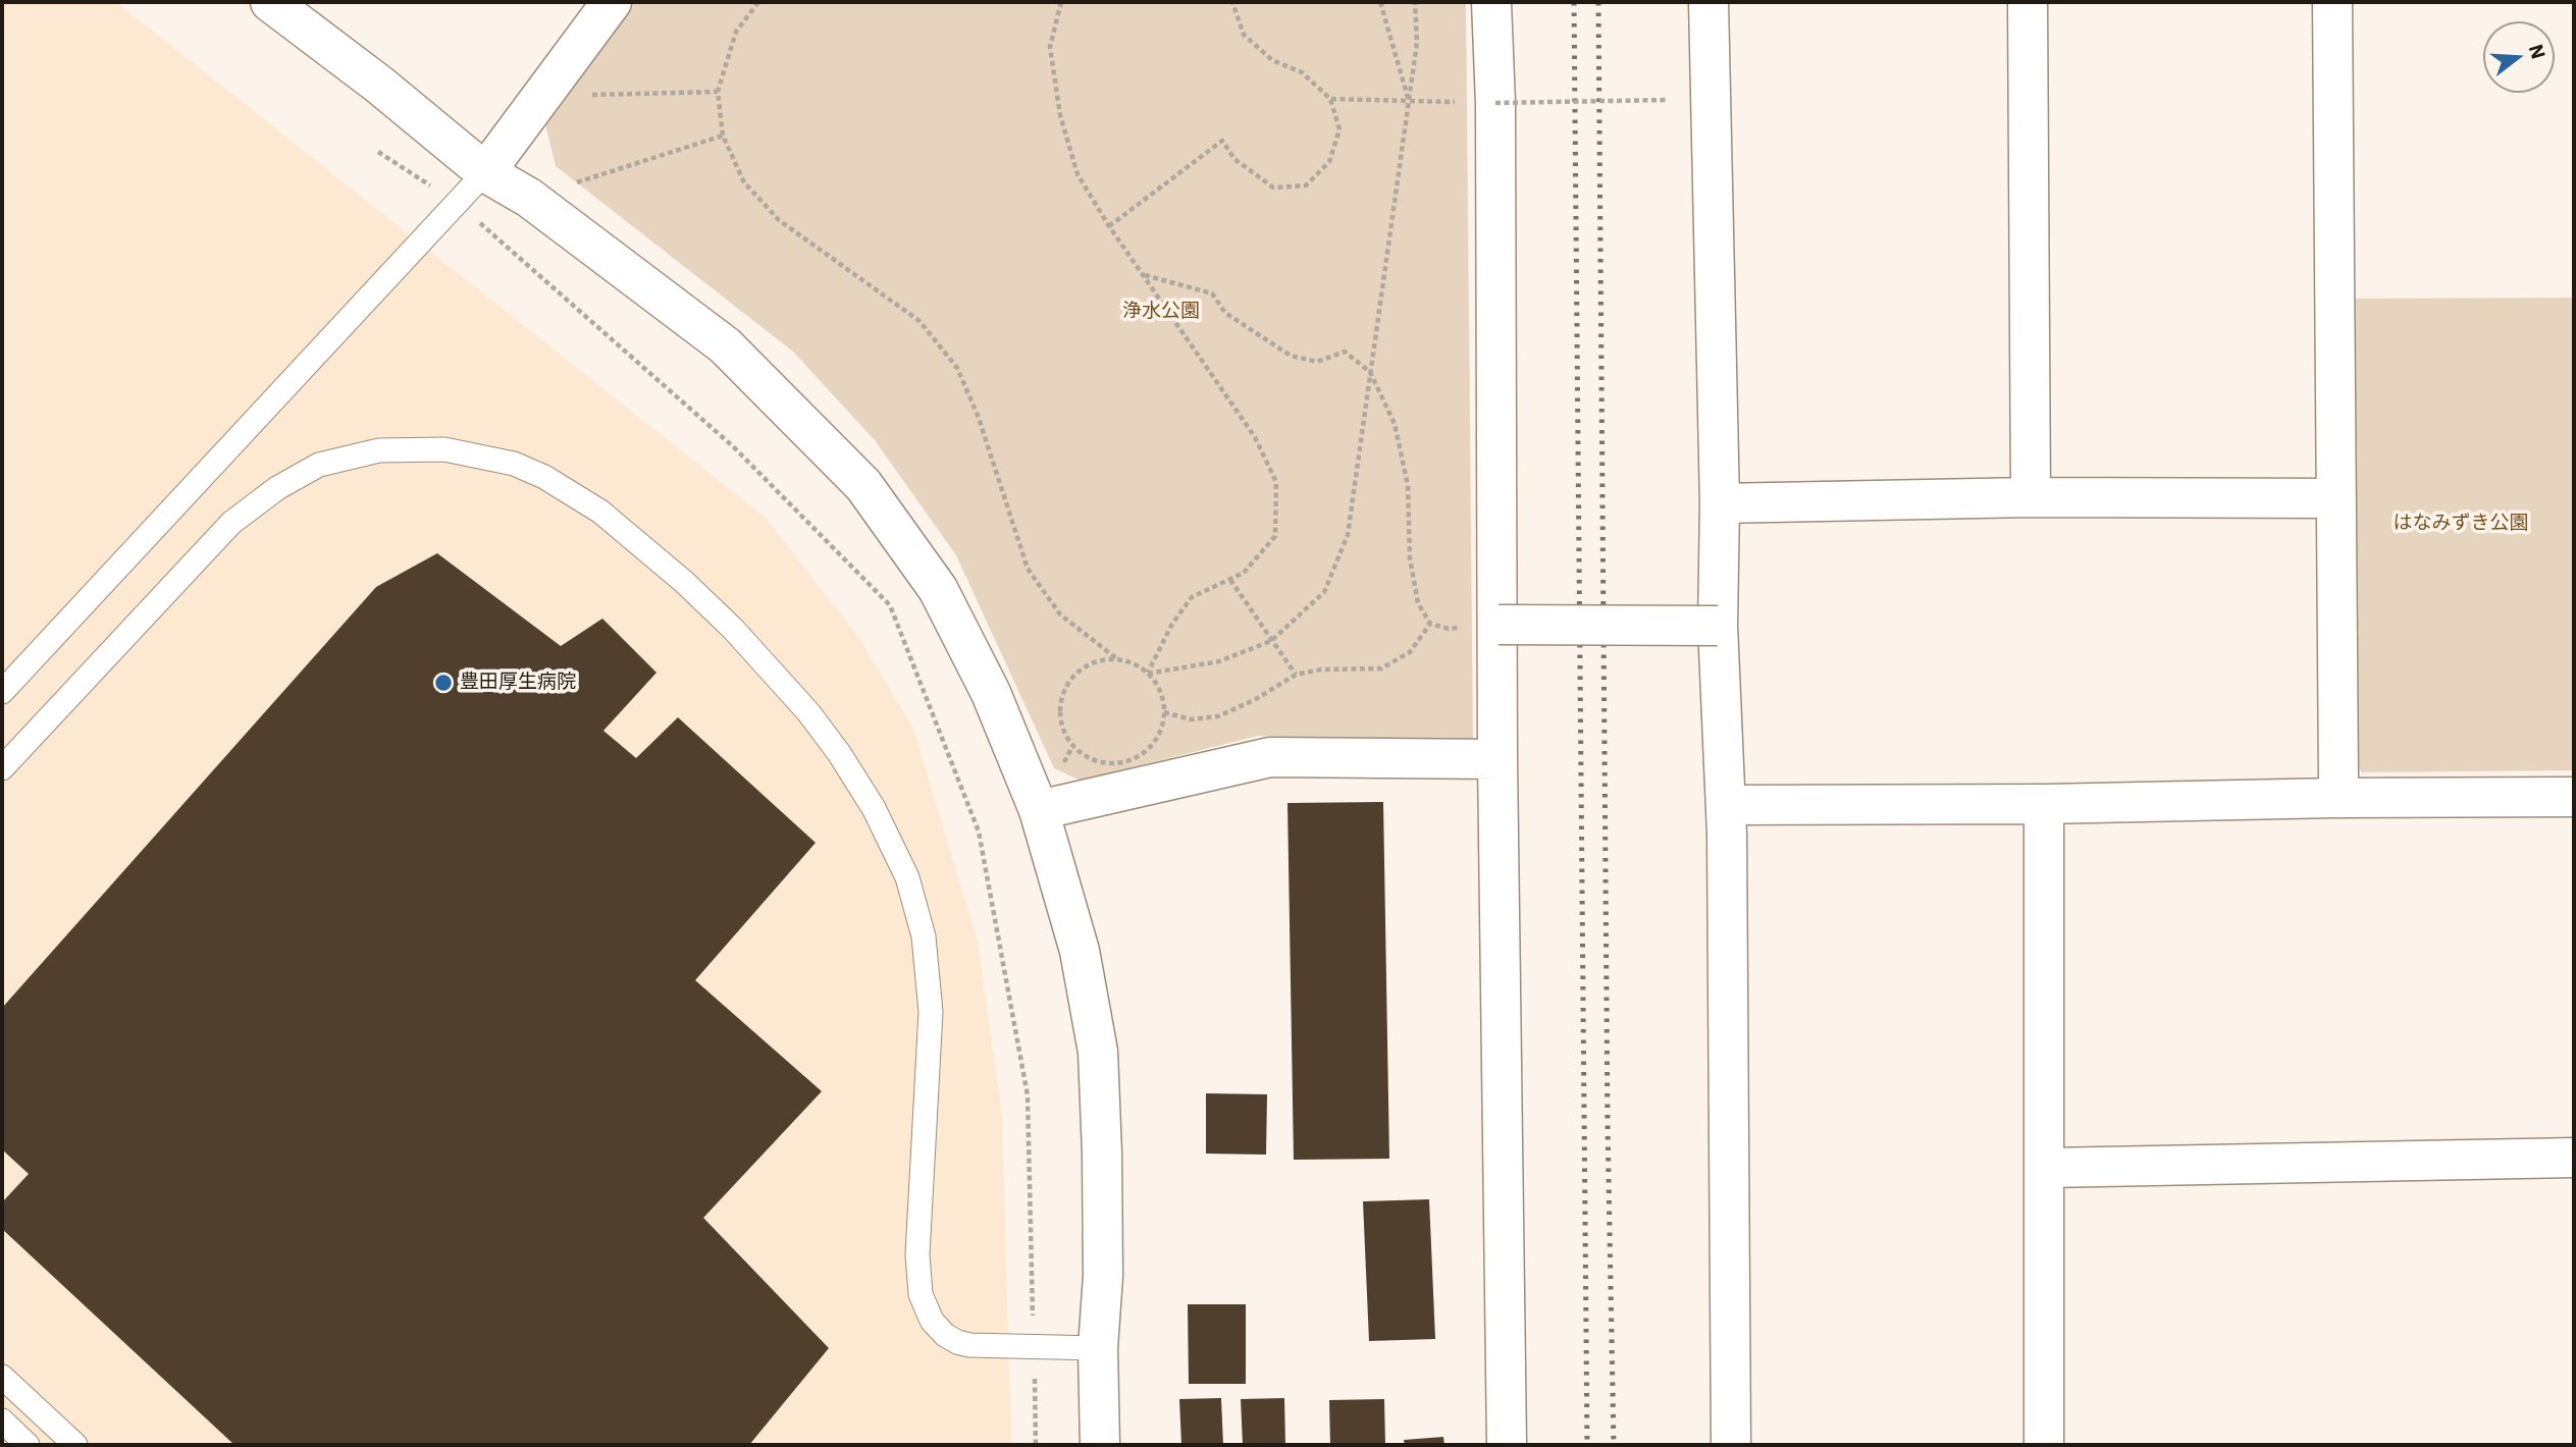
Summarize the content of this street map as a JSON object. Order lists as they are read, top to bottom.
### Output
{
  "parks": ["浄水公園", "はなみずき公園"],
  "places": ["豊田厚生病院"],
  "north": "right"
}
